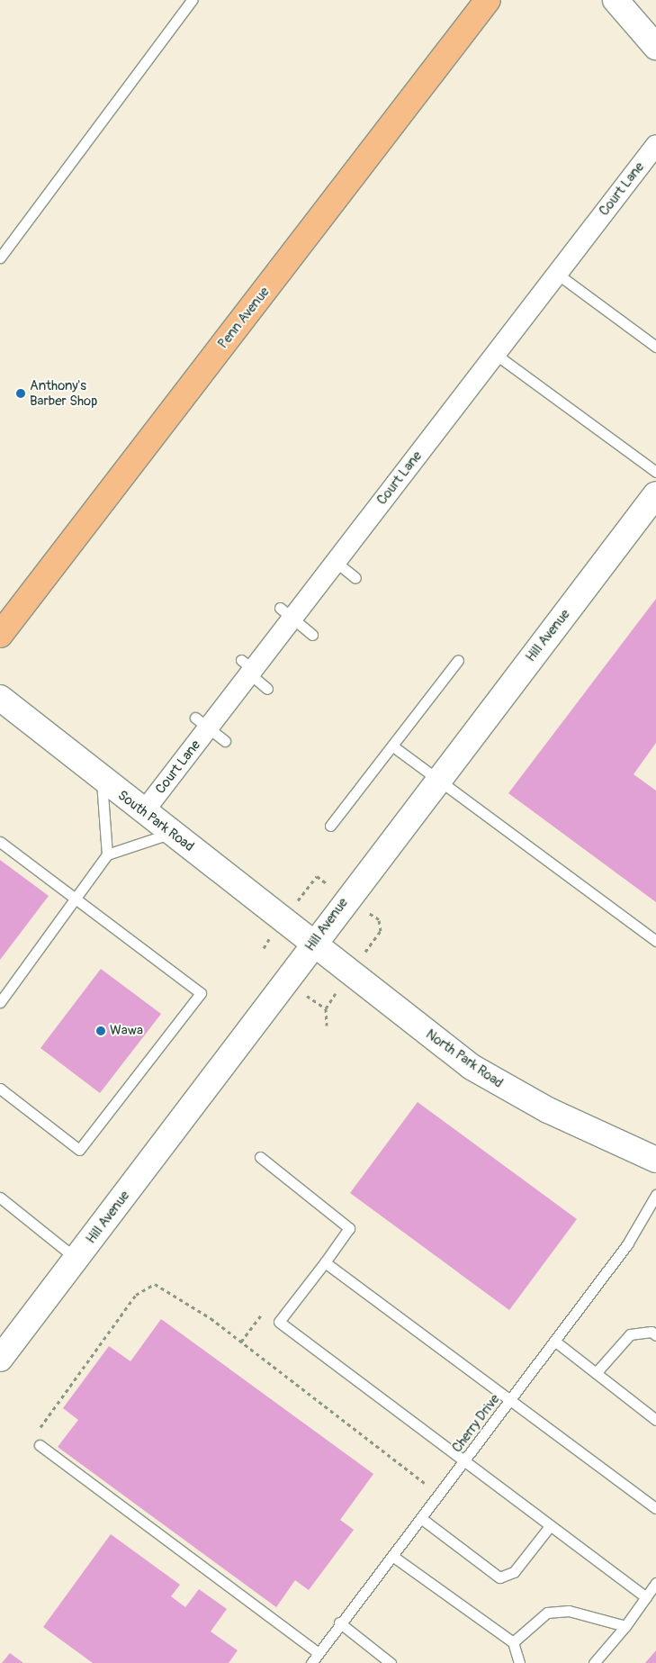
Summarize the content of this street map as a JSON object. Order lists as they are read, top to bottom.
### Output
{
  "streets": {
    "main road": ["Penn Avenue"],
    "street": [
      "Court Lane",
      "Hill Avenue",
      "South Park Road",
      "North Park Road"
    ],
    "lane": ["Cherry Drive"]
  },
  "crossings": [
    ["Court Lane", "South Park Road"],
    ["Hill Avenue", "South Park Road"],
    ["Hill Avenue", "North Park Road"],
    ["South Park Road", "North Park Road"]
  ],
  "places": ["Anthony's Barber Shop", "Wawa"]
}
